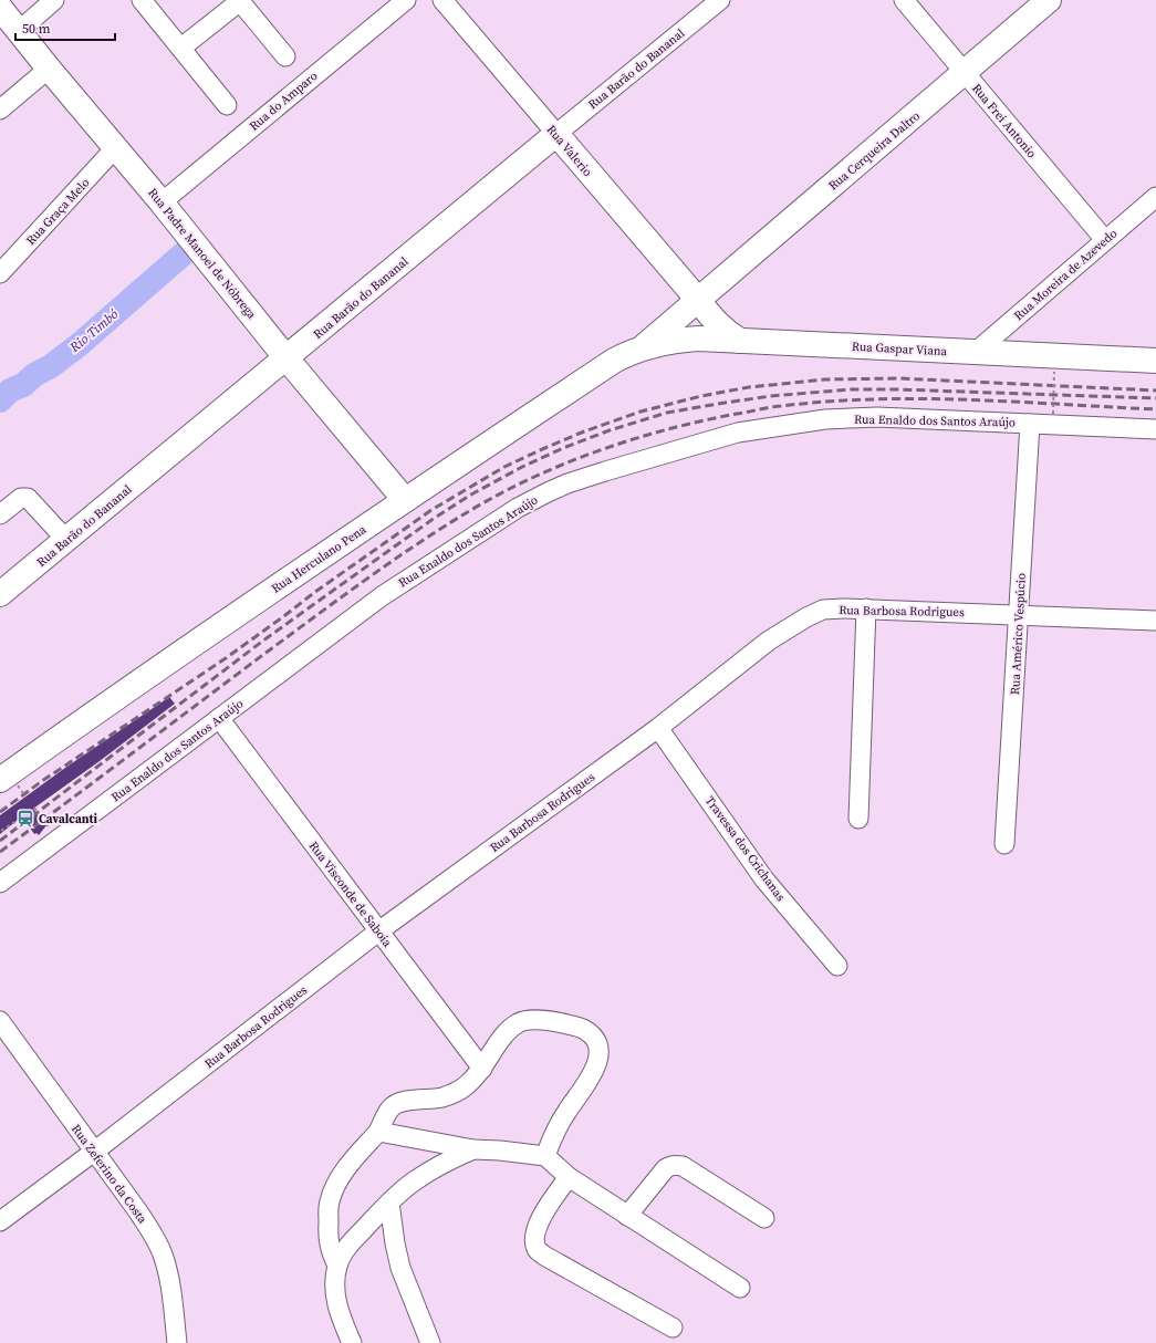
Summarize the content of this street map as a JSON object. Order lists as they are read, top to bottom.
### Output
{
  "streets": {
    "main road": [
      "Rua Barão do Bananal",
      "Rua Valerio",
      "Rua Cerqueira Daltro",
      "Rua Padre Manoel de Nóbrega",
      "Rua Gaspar Viana",
      "Rua Herculano Pena"
    ],
    "street": [
      "Rua do Amparo",
      "Rua Frei Antonio",
      "Rua Graça Melo",
      "Rua Moreira de Azevedo",
      "Rua Enaldo dos Santos Araújo",
      "Rua Barbosa Rodrigues",
      "Rua Américo Vespúcio",
      "Travessa dos Crichanas",
      "Rua Visconde de Saboia",
      "Rua Zeferino da Costa"
    ]
  },
  "crossings": [
    ["Rua Barão do Bananal", "Rua Valerio"],
    ["Rua Barão do Bananal", "Rua Padre Manoel de Nóbrega"],
    ["Rua do Amparo", "Rua Padre Manoel de Nóbrega"],
    ["Rua Frei Antonio", "Rua Cerqueira Daltro"],
    ["Rua Frei Antonio", "Rua Moreira de Azevedo"],
    ["Rua Valerio", "Rua Cerqueira Daltro"],
    ["Rua Cerqueira Daltro", "Rua Gaspar Viana"],
    ["Rua Cerqueira Daltro", "Rua Herculano Pena"],
    ["Rua Graça Melo", "Rua Padre Manoel de Nóbrega"],
    ["Rua Padre Manoel de Nóbrega", "Rua Herculano Pena"],
    ["Rua Moreira de Azevedo", "Rua Gaspar Viana"],
    ["Rua Gaspar Viana", "Rua Herculano Pena"],
    ["Rua Enaldo dos Santos Araújo", "Rua Américo Vespúcio"],
    ["Rua Enaldo dos Santos Araújo", "Rua Visconde de Saboia"],
    ["Rua Barbosa Rodrigues", "Rua Américo Vespúcio"],
    ["Rua Barbosa Rodrigues", "Travessa dos Crichanas"],
    ["Rua Barbosa Rodrigues", "Rua Visconde de Saboia"],
    ["Rua Barbosa Rodrigues", "Rua Zeferino da Costa"]
  ],
  "water": ["Rio Timbó"],
  "places": {
    "station": ["Cavalcanti"]
  },
  "scale_bar": "50 m"
}
